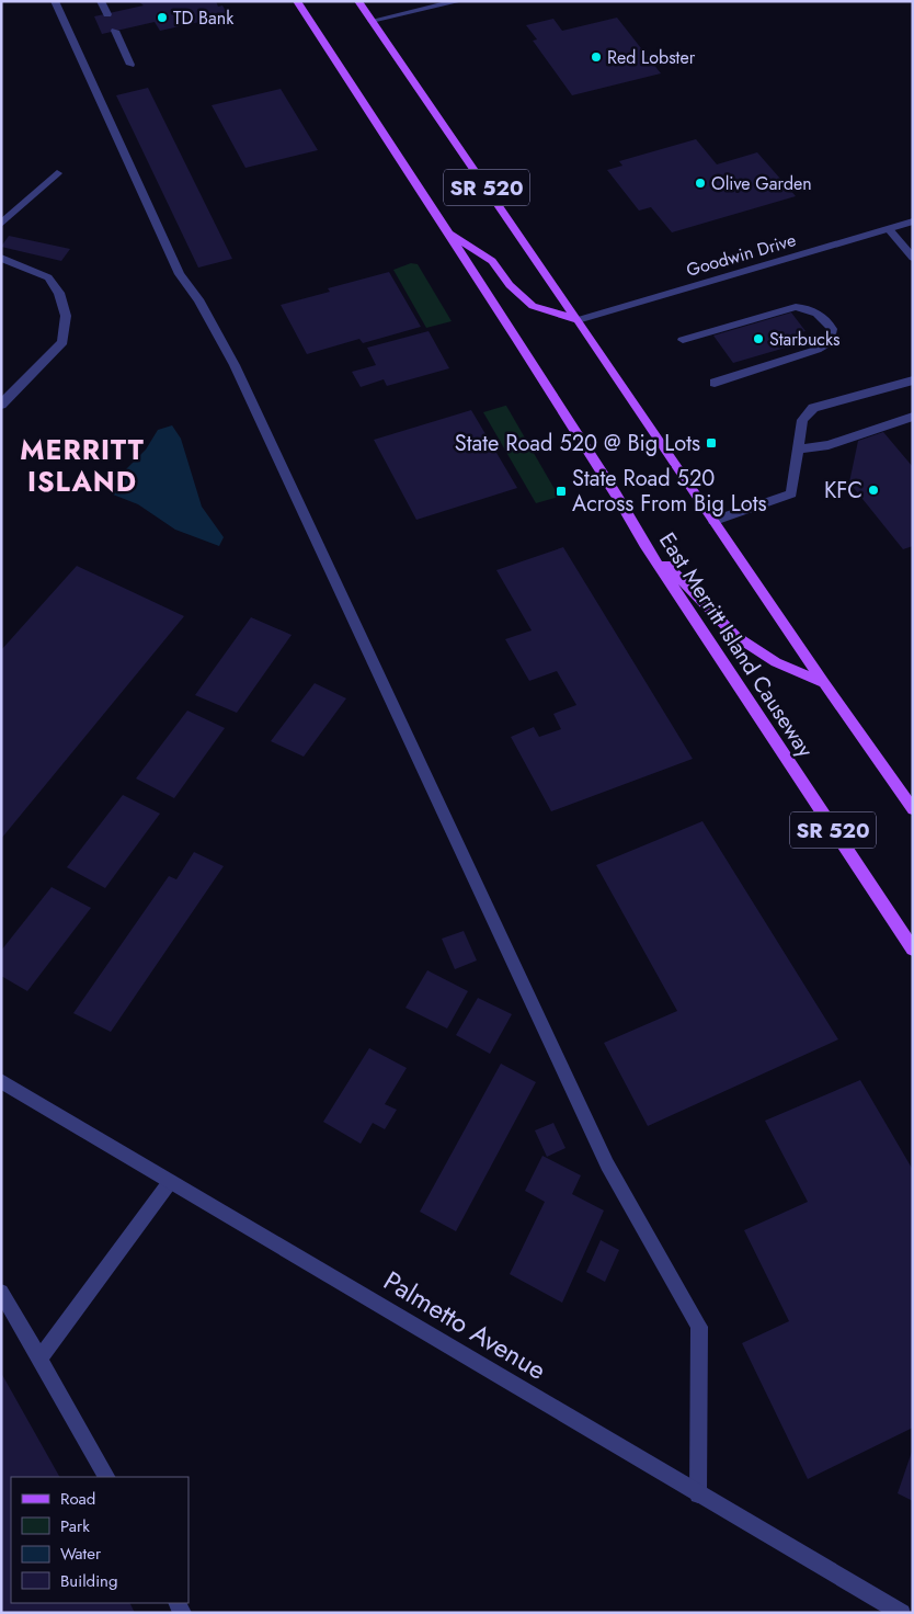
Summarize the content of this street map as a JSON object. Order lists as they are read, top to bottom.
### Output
{
  "streets": {
    "main road": ["SR 520", "East Merritt Island Causeway"],
    "street": ["Goodwin Drive", "Palmetto Avenue"]
  },
  "crossings": [
    ["SR 520", "Goodwin Drive"]
  ],
  "districts": ["MERRITT ISLAND"],
  "places": {
    "other": [
      "TD Bank",
      "Red Lobster",
      "Olive Garden",
      "Starbucks",
      "KFC"
    ],
    "transit": ["State Road 520 @ Big Lots", "State Road 520 Across From Big Lots"]
  },
  "legend": [
    "Road",
    "Park",
    "Water",
    "Building"
  ]
}
